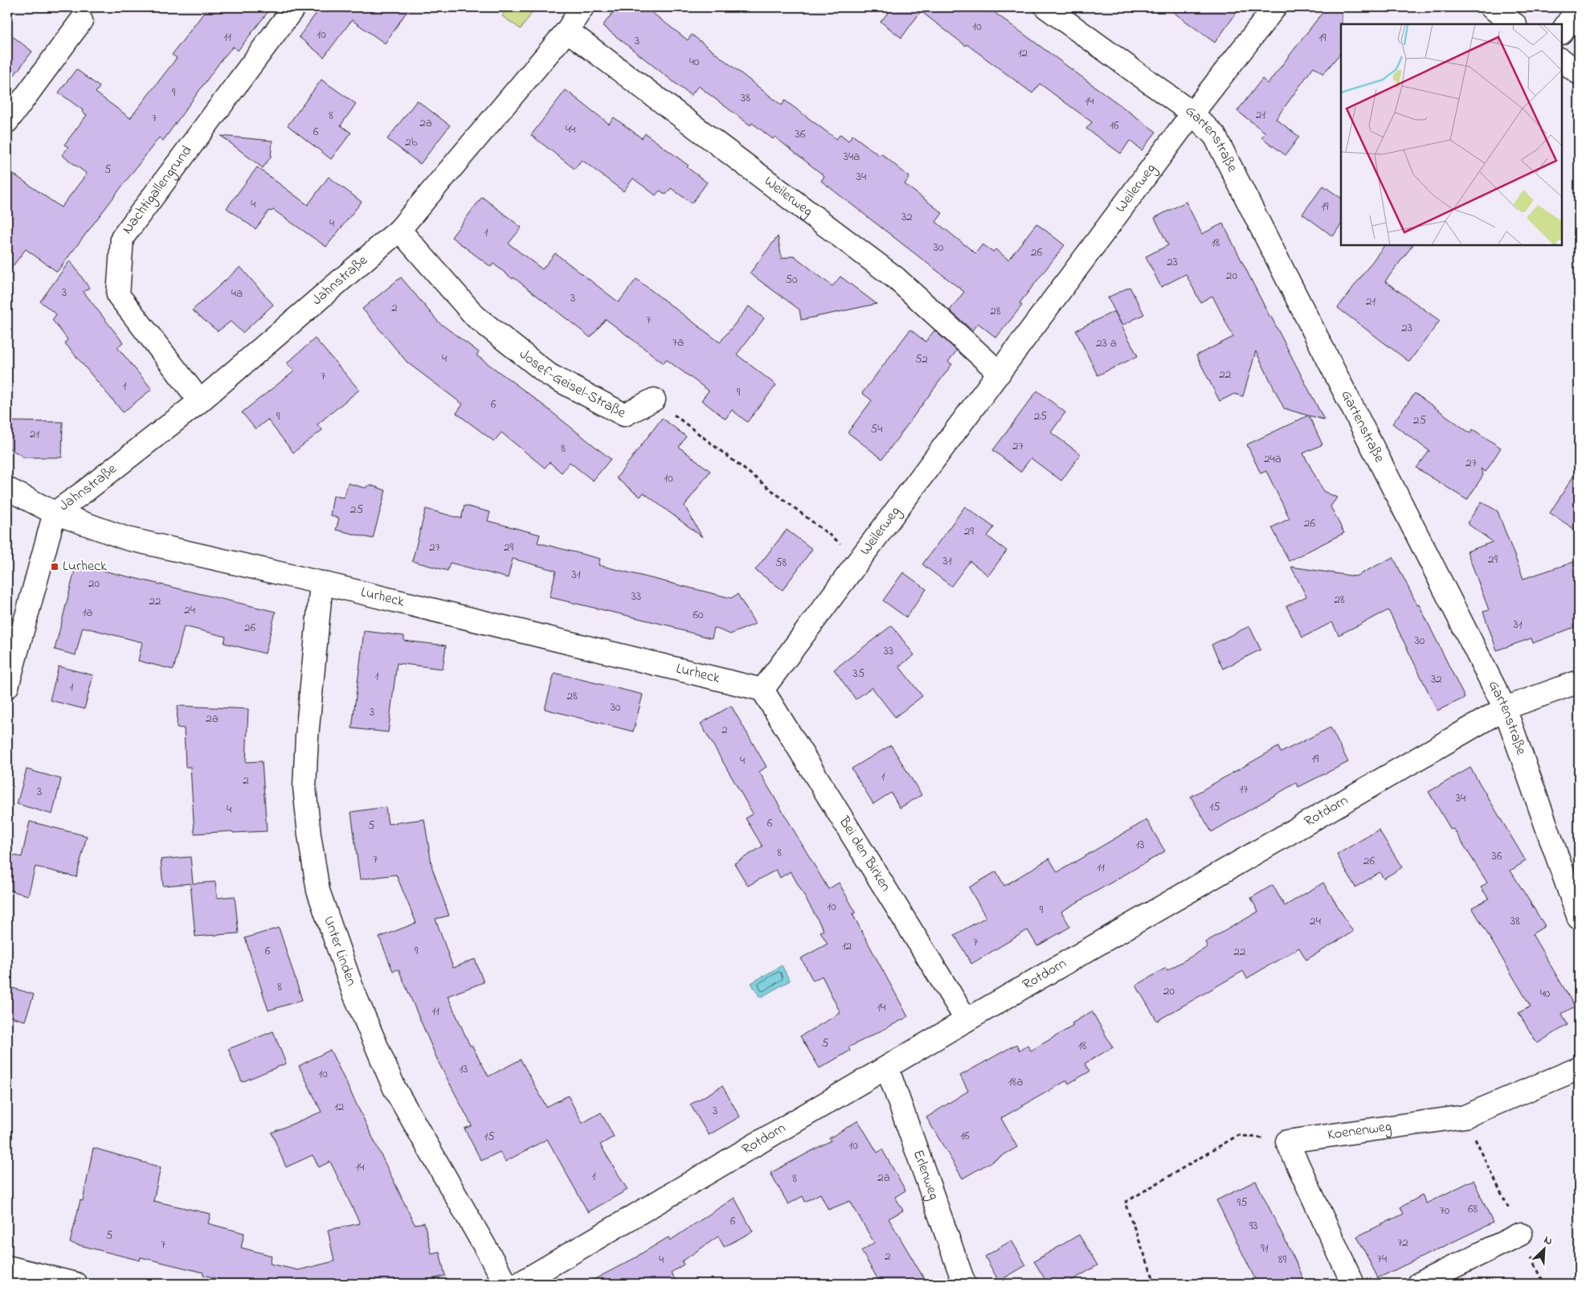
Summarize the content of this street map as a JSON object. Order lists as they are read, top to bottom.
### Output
{
  "streets": {
    "street": [
      "Gartenstraße",
      "Weilerweg",
      "Nachtigallengrund",
      "Jahnstraße",
      "Josef-Geisel-Straße",
      "Lurheck",
      "Rotdorn",
      "Bei den Birken",
      "Unter Linden",
      "Koenenweg",
      "Erlenweg"
    ]
  },
  "crossings": [
    ["Gartenstraße", "Weilerweg"],
    ["Gartenstraße", "Rotdorn"],
    ["Weilerweg", "Jahnstraße"],
    ["Weilerweg", "Lurheck"],
    ["Weilerweg", "Bei den Birken"],
    ["Nachtigallengrund", "Jahnstraße"],
    ["Jahnstraße", "Josef-Geisel-Straße"],
    ["Jahnstraße", "Lurheck"],
    ["Lurheck", "Bei den Birken"],
    ["Lurheck", "Unter Linden"],
    ["Rotdorn", "Bei den Birken"],
    ["Rotdorn", "Erlenweg"]
  ],
  "places": {
    "transit": ["Lurheck"]
  },
  "house_numbers": [
    "10",
    "10",
    "11",
    "19",
    "3",
    "12",
    "40",
    "9",
    "38",
    "14",
    "21",
    "8",
    "7",
    "2a",
    "16",
    "44",
    "6",
    "36",
    "2b",
    "34a",
    "5",
    "34",
    "4",
    "19",
    "32",
    "4",
    "1",
    "18",
    "30",
    "26",
    "23",
    "20",
    "50",
    "3",
    "4a",
    "3",
    "21",
    "2",
    "28",
    "7",
    "23",
    "7a",
    "23 a",
    "4",
    "52",
    "22",
    "7",
    "1",
    "9",
    "6",
    "9",
    "25",
    "25",
    "54",
    "21",
    "27",
    "8",
    "24a",
    "27",
    "10",
    "25",
    "26",
    "29",
    "27",
    "29",
    "29",
    "31",
    "58",
    "31",
    "20",
    "33",
    "28",
    "22",
    "24",
    "1a",
    "60",
    "31",
    "26",
    "30",
    "33",
    "35",
    "1",
    "32",
    "1",
    "28",
    "30",
    "3",
    "2a",
    "2",
    "19",
    "4",
    "1",
    "2",
    "17",
    "3",
    "34",
    "15",
    "4",
    "6",
    "5",
    "13",
    "8",
    "36",
    "7",
    "26",
    "11",
    "10",
    "9",
    "24",
    "38",
    "7",
    "12",
    "6",
    "9",
    "22",
    "8",
    "20",
    "40",
    "14",
    "11",
    "5",
    "18",
    "13",
    "10",
    "18a",
    "12",
    "3",
    "16",
    "15",
    "10",
    "14",
    "1",
    "2a",
    "8",
    "95",
    "68",
    "70",
    "6",
    "93",
    "5",
    "72",
    "7",
    "91",
    "2",
    "74",
    "4",
    "89"
  ],
  "north": "top right"
}
